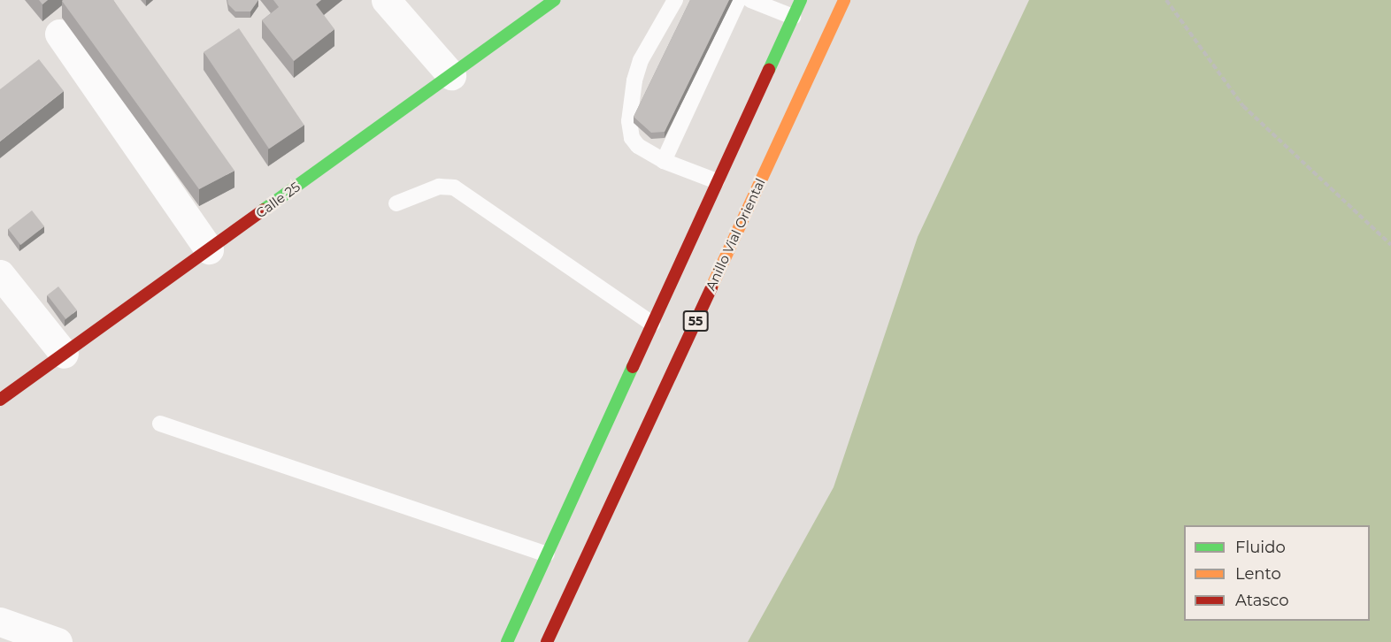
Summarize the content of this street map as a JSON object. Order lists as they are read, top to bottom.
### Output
{
  "streets": {
    "main road": ["Calle 25", "Anillo Vial Oriental", "55"]
  },
  "legend": ["Fluido", "Lento", "Atasco"]
}
